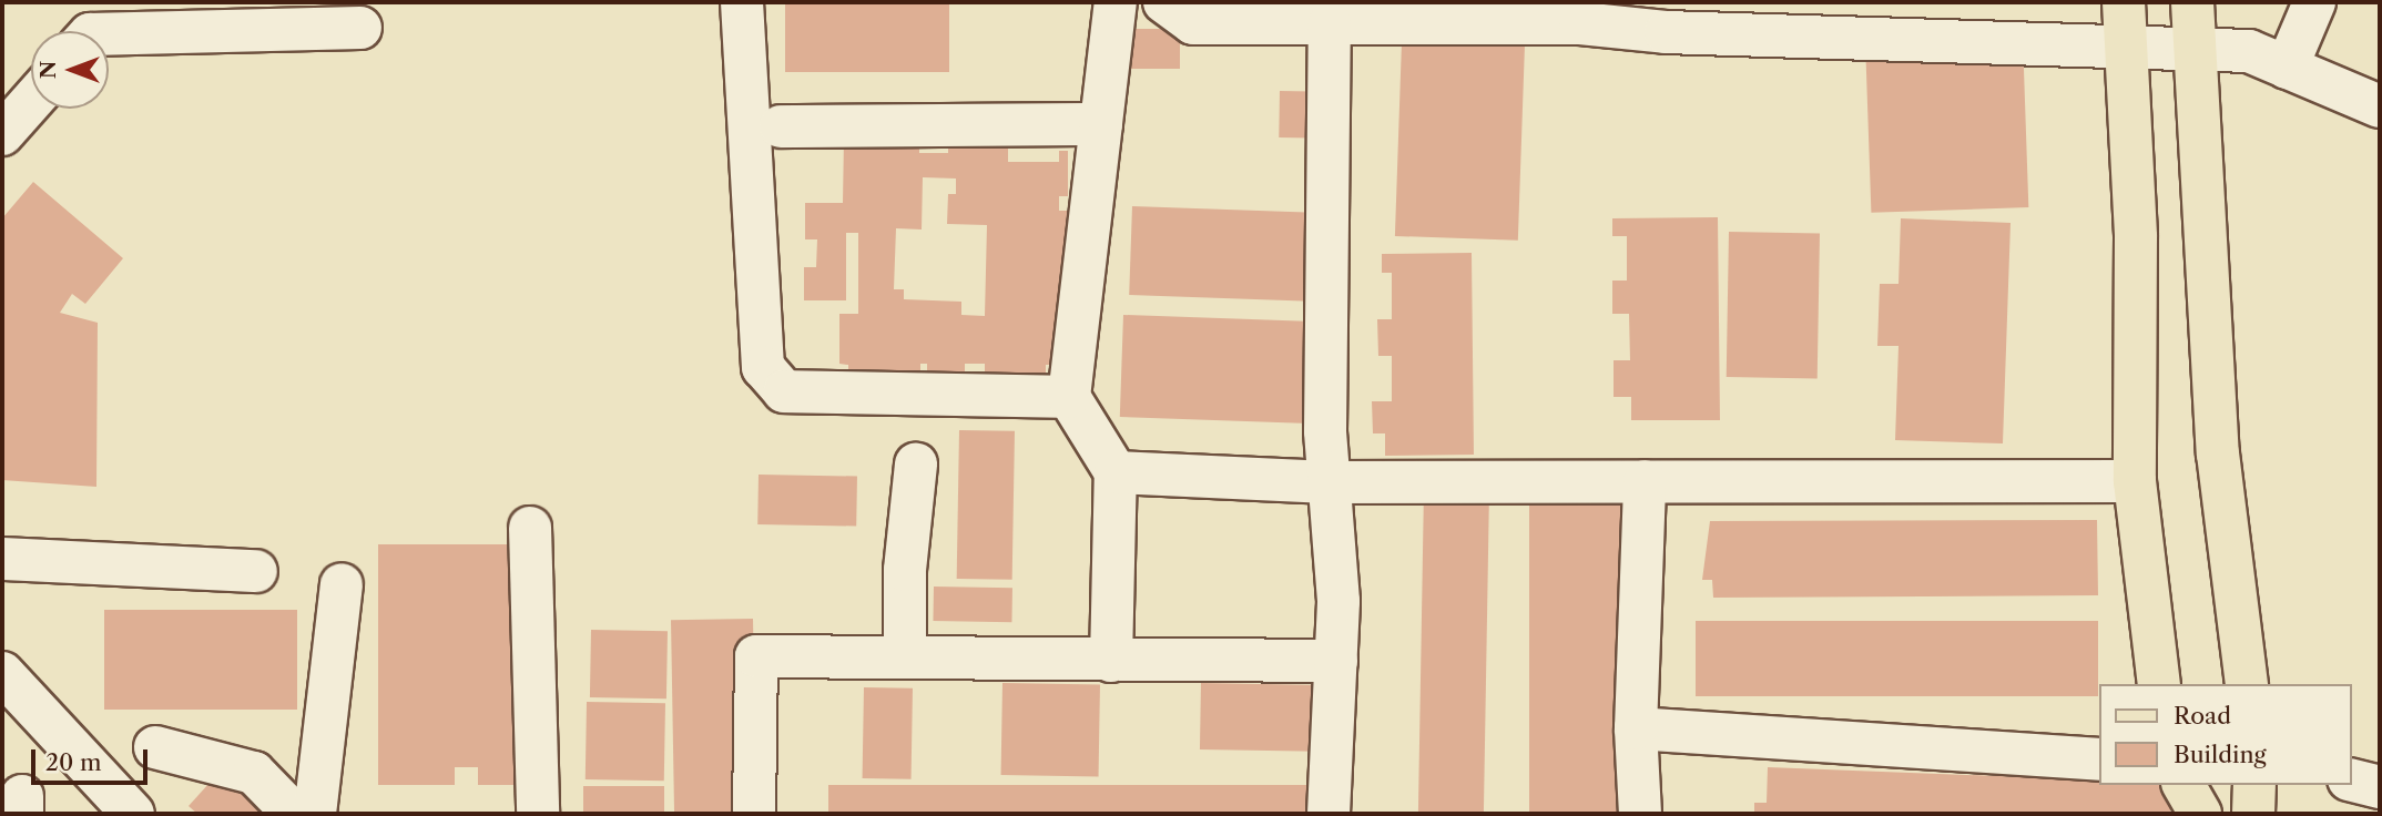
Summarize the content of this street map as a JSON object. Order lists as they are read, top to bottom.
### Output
{
  "legend": ["Road", "Building"],
  "scale_bar": "20 m",
  "north": "left"
}
